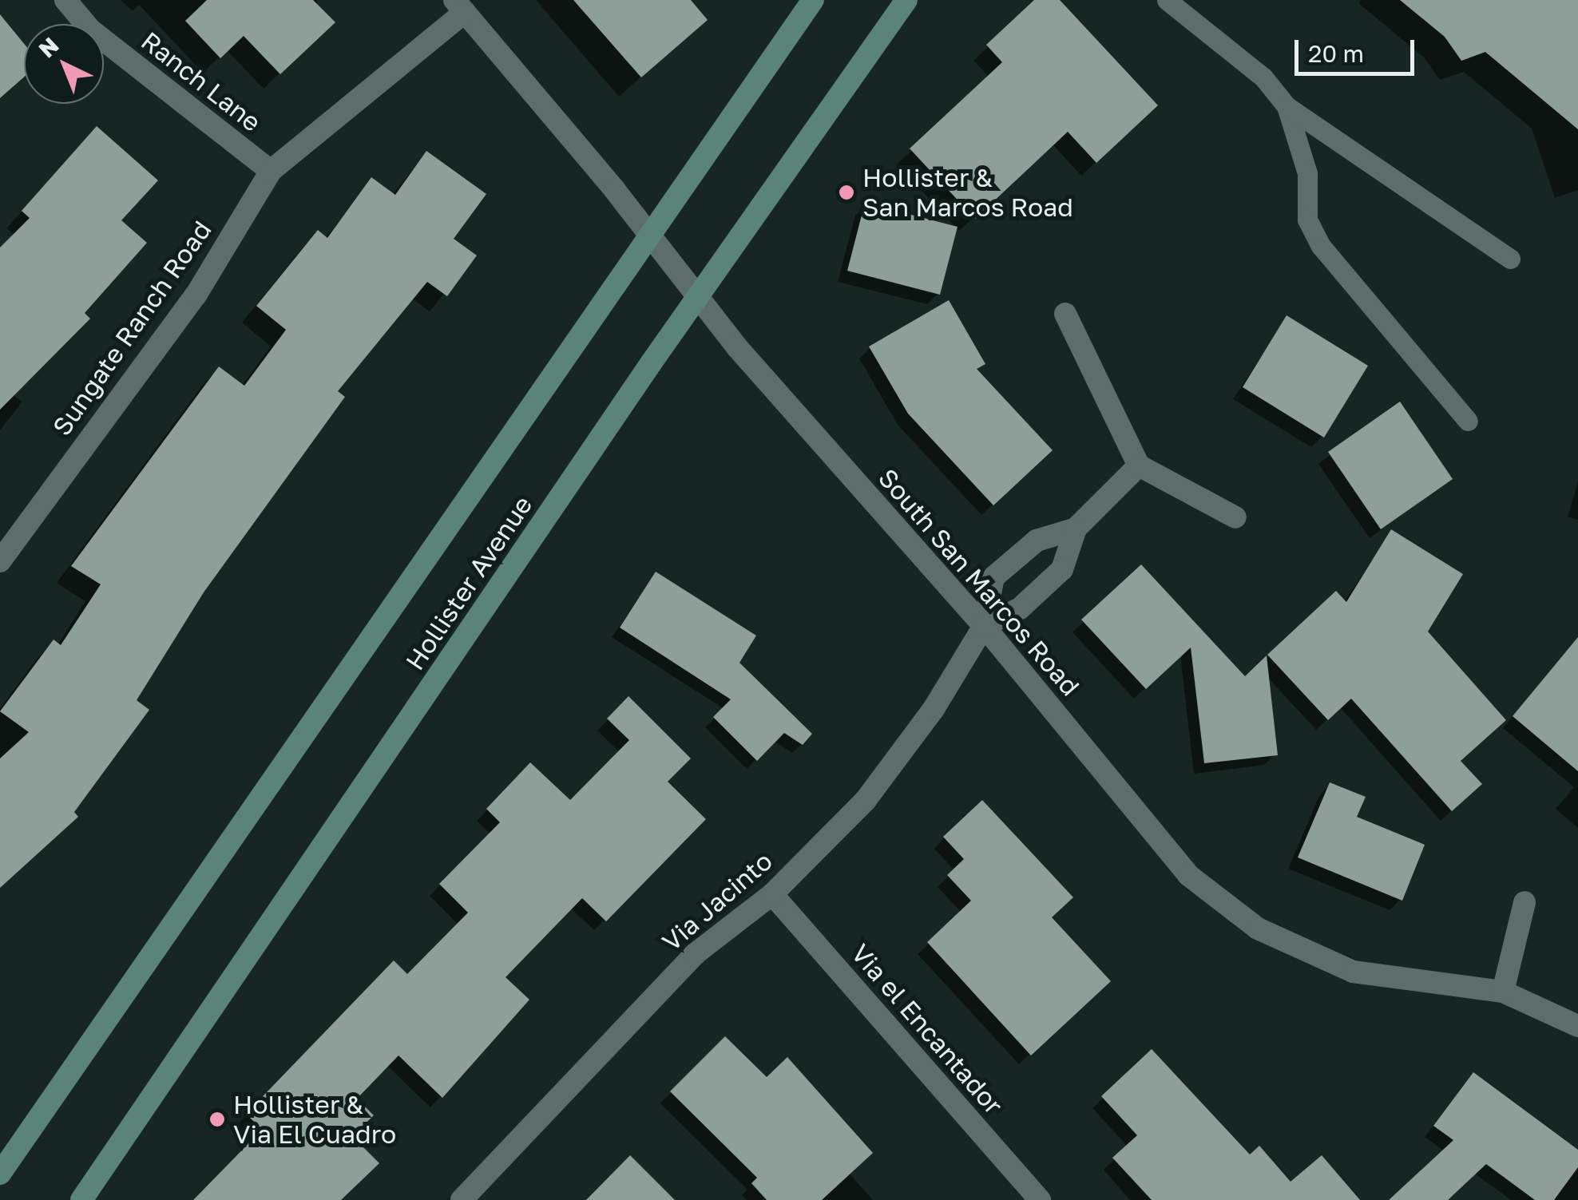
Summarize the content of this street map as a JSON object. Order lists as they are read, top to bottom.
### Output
{
  "streets": {
    "main road": ["Hollister Avenue"],
    "street": [
      "Ranch Lane",
      "Sungate Ranch Road",
      "South San Marcos Road",
      "Via Jacinto",
      "Via el Encantador"
    ]
  },
  "crossings": [
    ["Ranch Lane", "Sungate Ranch Road"],
    ["Sungate Ranch Road", "South San Marcos Road"],
    ["South San Marcos Road", "Hollister Avenue"],
    ["South San Marcos Road", "Via Jacinto"],
    ["Via Jacinto", "Via el Encantador"]
  ],
  "places": ["Hollister & San Marcos Road", "Hollister & Via El Cuadro"],
  "scale_bar": "20 m",
  "north": "top left"
}
